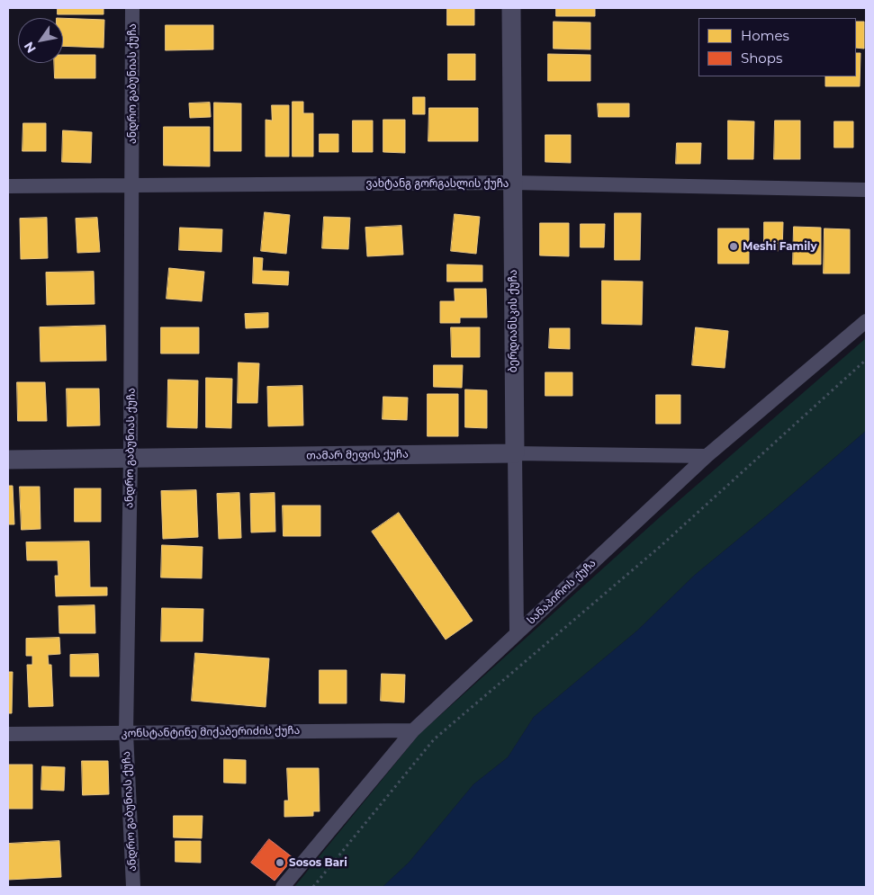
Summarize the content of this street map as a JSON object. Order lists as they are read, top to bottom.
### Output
{
  "streets": {
    "street": [
      "ანდრო გაბუნიას ქუჩა",
      "ვახტანგ გორგასლის ქუჩა",
      "ბერდიანსკის ქუჩა",
      "თამარ მეფის ქუჩა",
      "სანაპიროს ქუჩა",
      "კონსტანტინე მიქაბერიძის ქუჩა"
    ]
  },
  "crossings": [
    ["ანდრო გაბუნიას ქუჩა", "ვახტანგ გორგასლის ქუჩა"],
    ["ანდრო გაბუნიას ქუჩა", "თამარ მეფის ქუჩა"],
    ["ანდრო გაბუნიას ქუჩა", "კონსტანტინე მიქაბერიძის ქუჩა"],
    ["ვახტანგ გორგასლის ქუჩა", "ბერდიანსკის ქუჩა"],
    ["ბერდიანსკის ქუჩა", "თამარ მეფის ქუჩა"],
    ["ბერდიანსკის ქუჩა", "სანაპიროს ქუჩა"],
    ["თამარ მეფის ქუჩა", "სანაპიროს ქუჩა"],
    ["სანაპიროს ქუჩა", "კონსტანტინე მიქაბერიძის ქუჩა"]
  ],
  "places": ["Meshi Family", "Sosos Bari"],
  "legend": ["Homes", "Shops"],
  "north": "bottom left"
}
